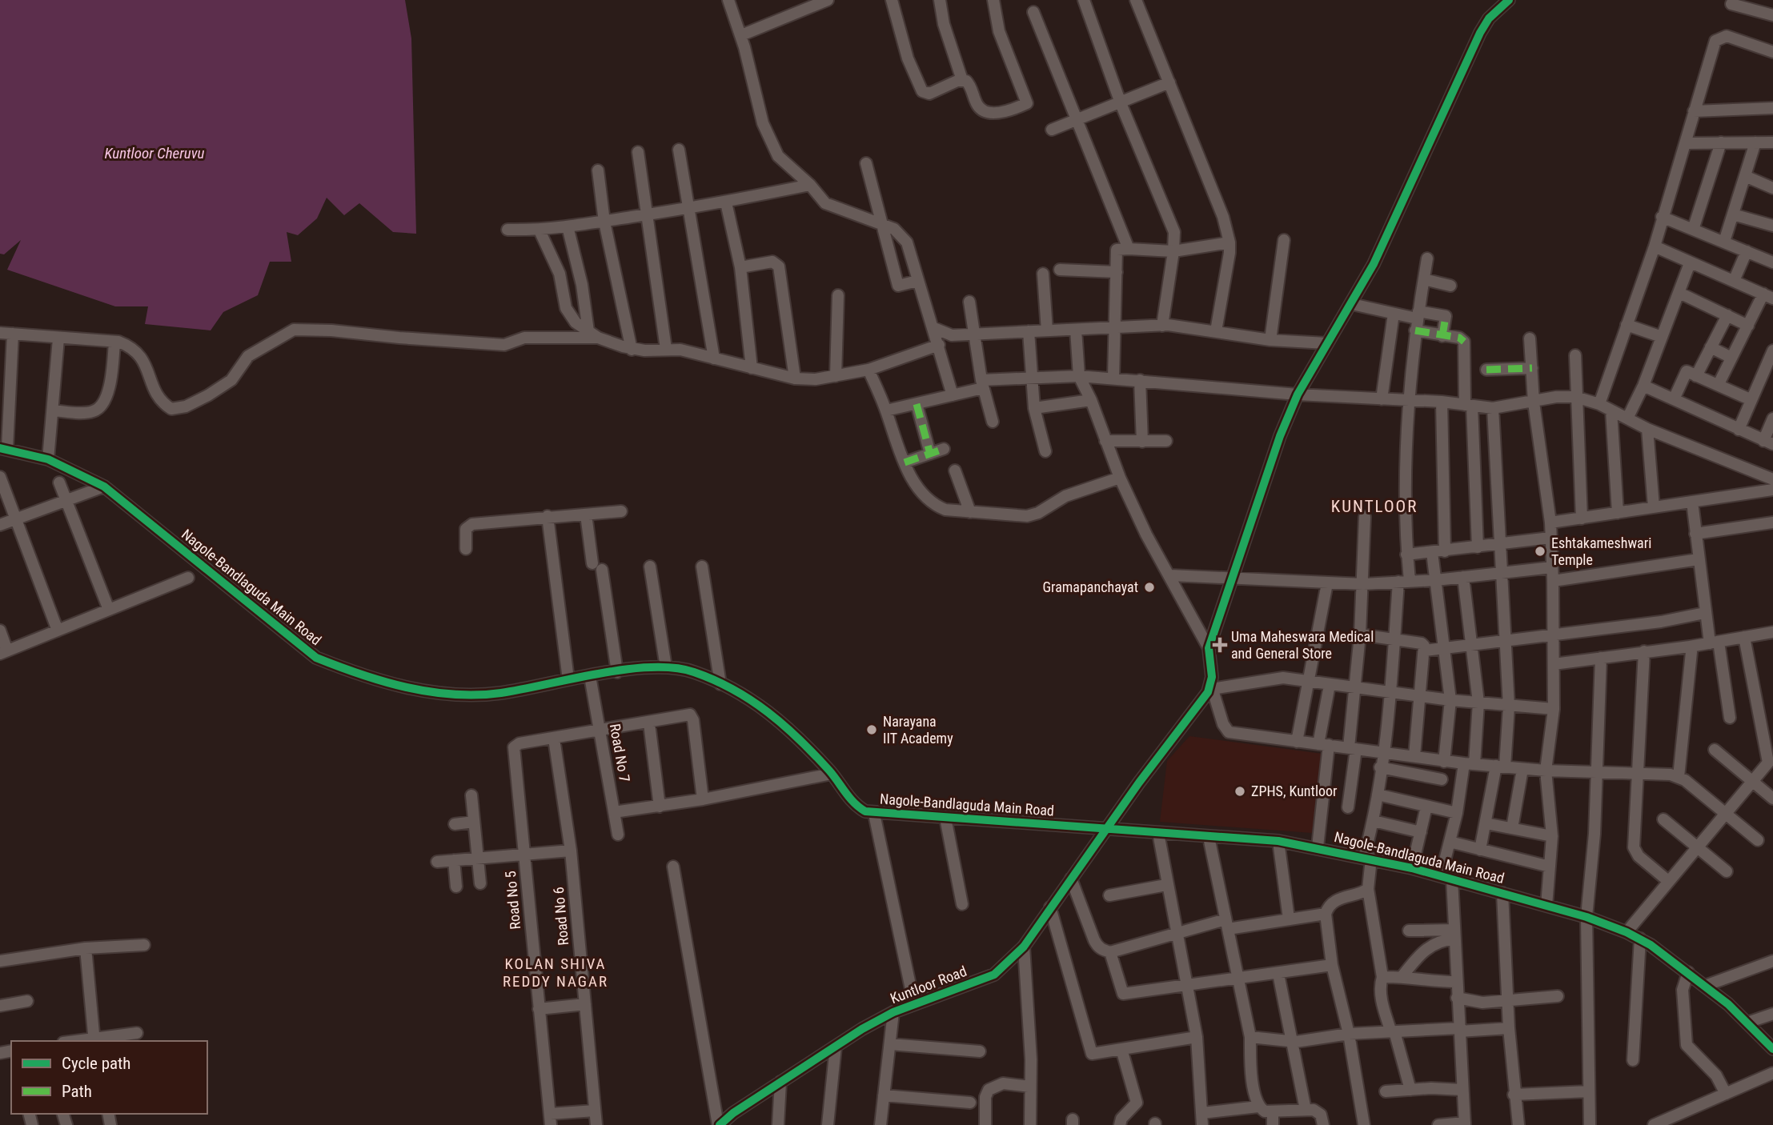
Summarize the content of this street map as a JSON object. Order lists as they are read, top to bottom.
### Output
{
  "streets": {
    "street": [
      "Nagole-Bandlaguda Main Road",
      "Road No 7",
      "Road No 5",
      "Road No 6",
      "Kuntloor Road"
    ]
  },
  "crossings": [
    ["Nagole-Bandlaguda Main Road", "Road No 7"],
    ["Nagole-Bandlaguda Main Road", "Kuntloor Road"],
    ["Road No 5", "Road No 6"]
  ],
  "districts": ["KUNTLOOR", "KOLAN SHIVA REDDY NAGAR"],
  "water": ["Kuntloor Cheruvu"],
  "places": {
    "other": [
      "Eshtakameshwari Temple",
      "Gramapanchayat",
      "Narayana IIT Academy",
      "ZPHS, Kuntloor"
    ],
    "health": ["Uma Maheswara Medical and General Store"]
  },
  "legend": ["Cycle path", "Path"]
}
